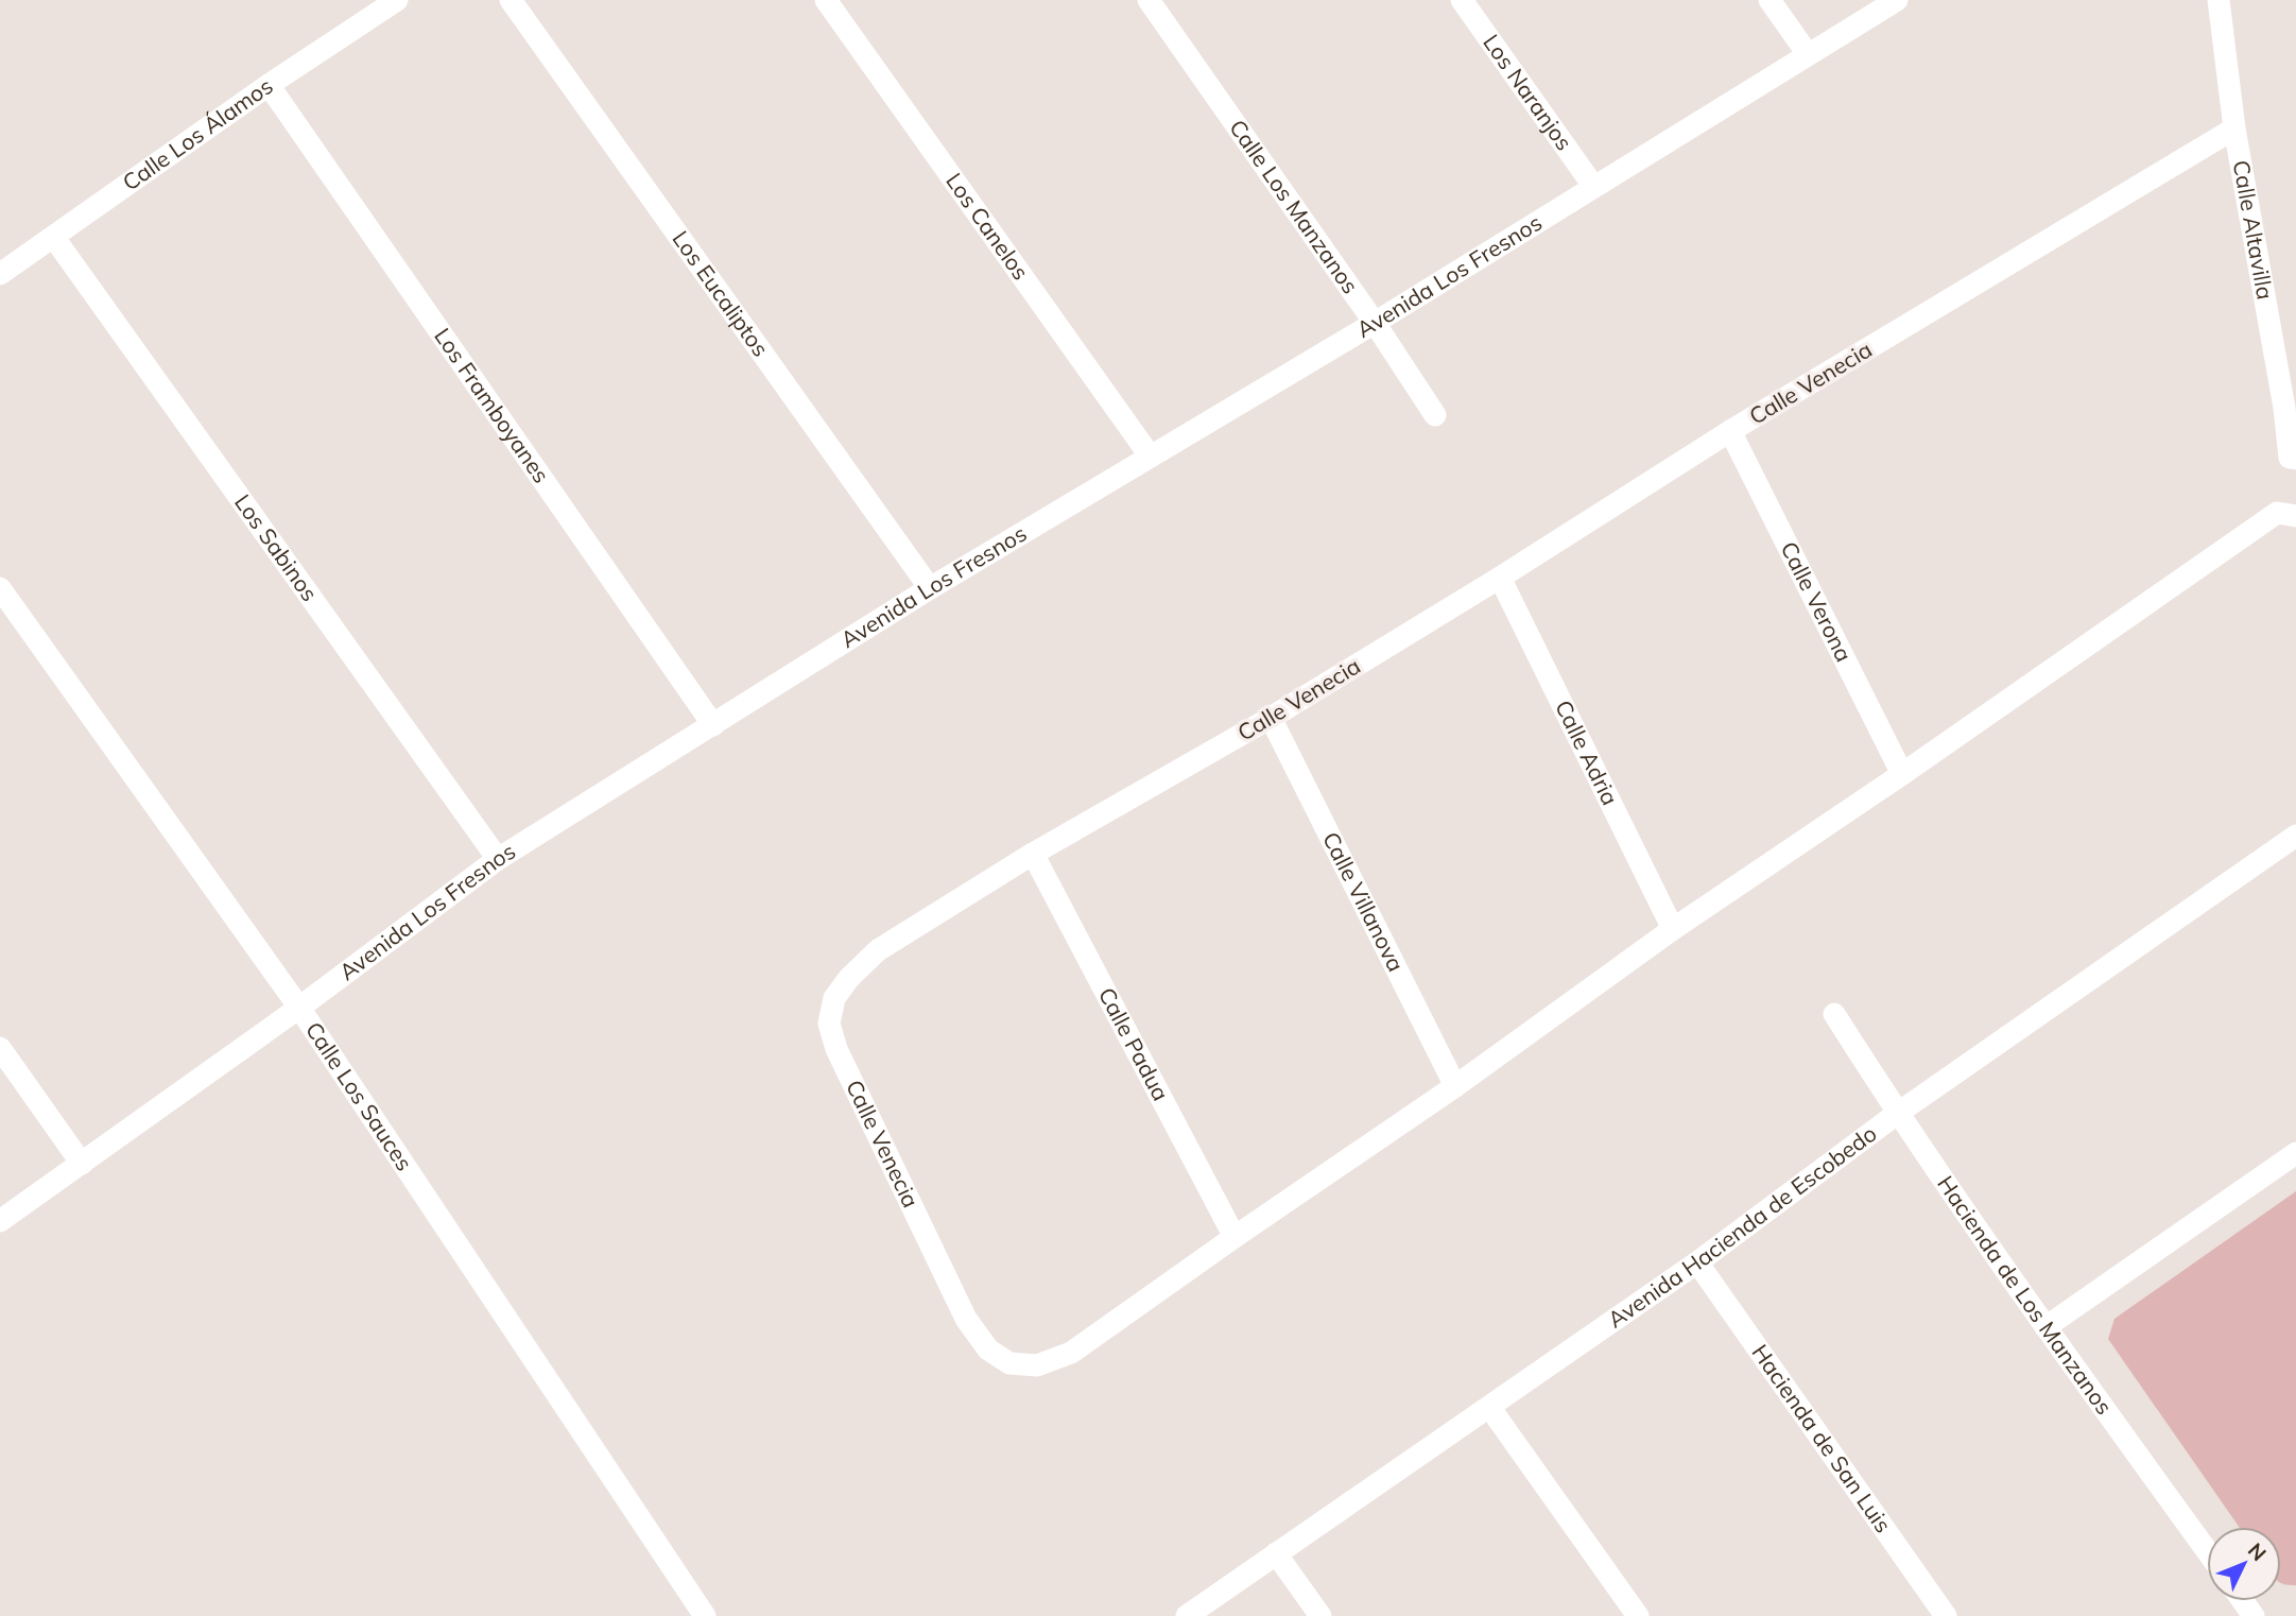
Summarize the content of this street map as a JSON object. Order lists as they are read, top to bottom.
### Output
{
  "streets": {
    "street": [
      "Los Naranjos",
      "Calle Los Álamos",
      "Calle Los Manzanos",
      "Los Canelos",
      "Calle Altavilla",
      "Avenida Los Fresnos",
      "Los Eucaliptos",
      "Calle Venecia",
      "Los Framboyanes",
      "Los Sabinos",
      "Calle Verona",
      "Calle Adria",
      "Calle Villanova",
      "Calle Padua",
      "Calle Los Sauces",
      "Avenida Hacienda de Escobedo",
      "Hacienda de Los Manzanos",
      "Hacienda de San Luis"
    ]
  },
  "crossings": [
    ["Los Naranjos", "Avenida Los Fresnos"],
    ["Calle Los Álamos", "Los Framboyanes"],
    ["Calle Los Álamos", "Los Sabinos"],
    ["Calle Los Manzanos", "Avenida Los Fresnos"],
    ["Los Canelos", "Avenida Los Fresnos"],
    ["Calle Altavilla", "Calle Venecia"],
    ["Avenida Los Fresnos", "Los Eucaliptos"],
    ["Avenida Los Fresnos", "Los Framboyanes"],
    ["Avenida Los Fresnos", "Los Sabinos"],
    ["Avenida Los Fresnos", "Calle Los Sauces"],
    ["Calle Venecia", "Calle Verona"],
    ["Calle Venecia", "Calle Adria"],
    ["Calle Venecia", "Calle Villanova"],
    ["Calle Venecia", "Calle Padua"],
    ["Avenida Hacienda de Escobedo", "Hacienda de Los Manzanos"],
    ["Avenida Hacienda de Escobedo", "Hacienda de San Luis"]
  ],
  "north": "top right"
}
